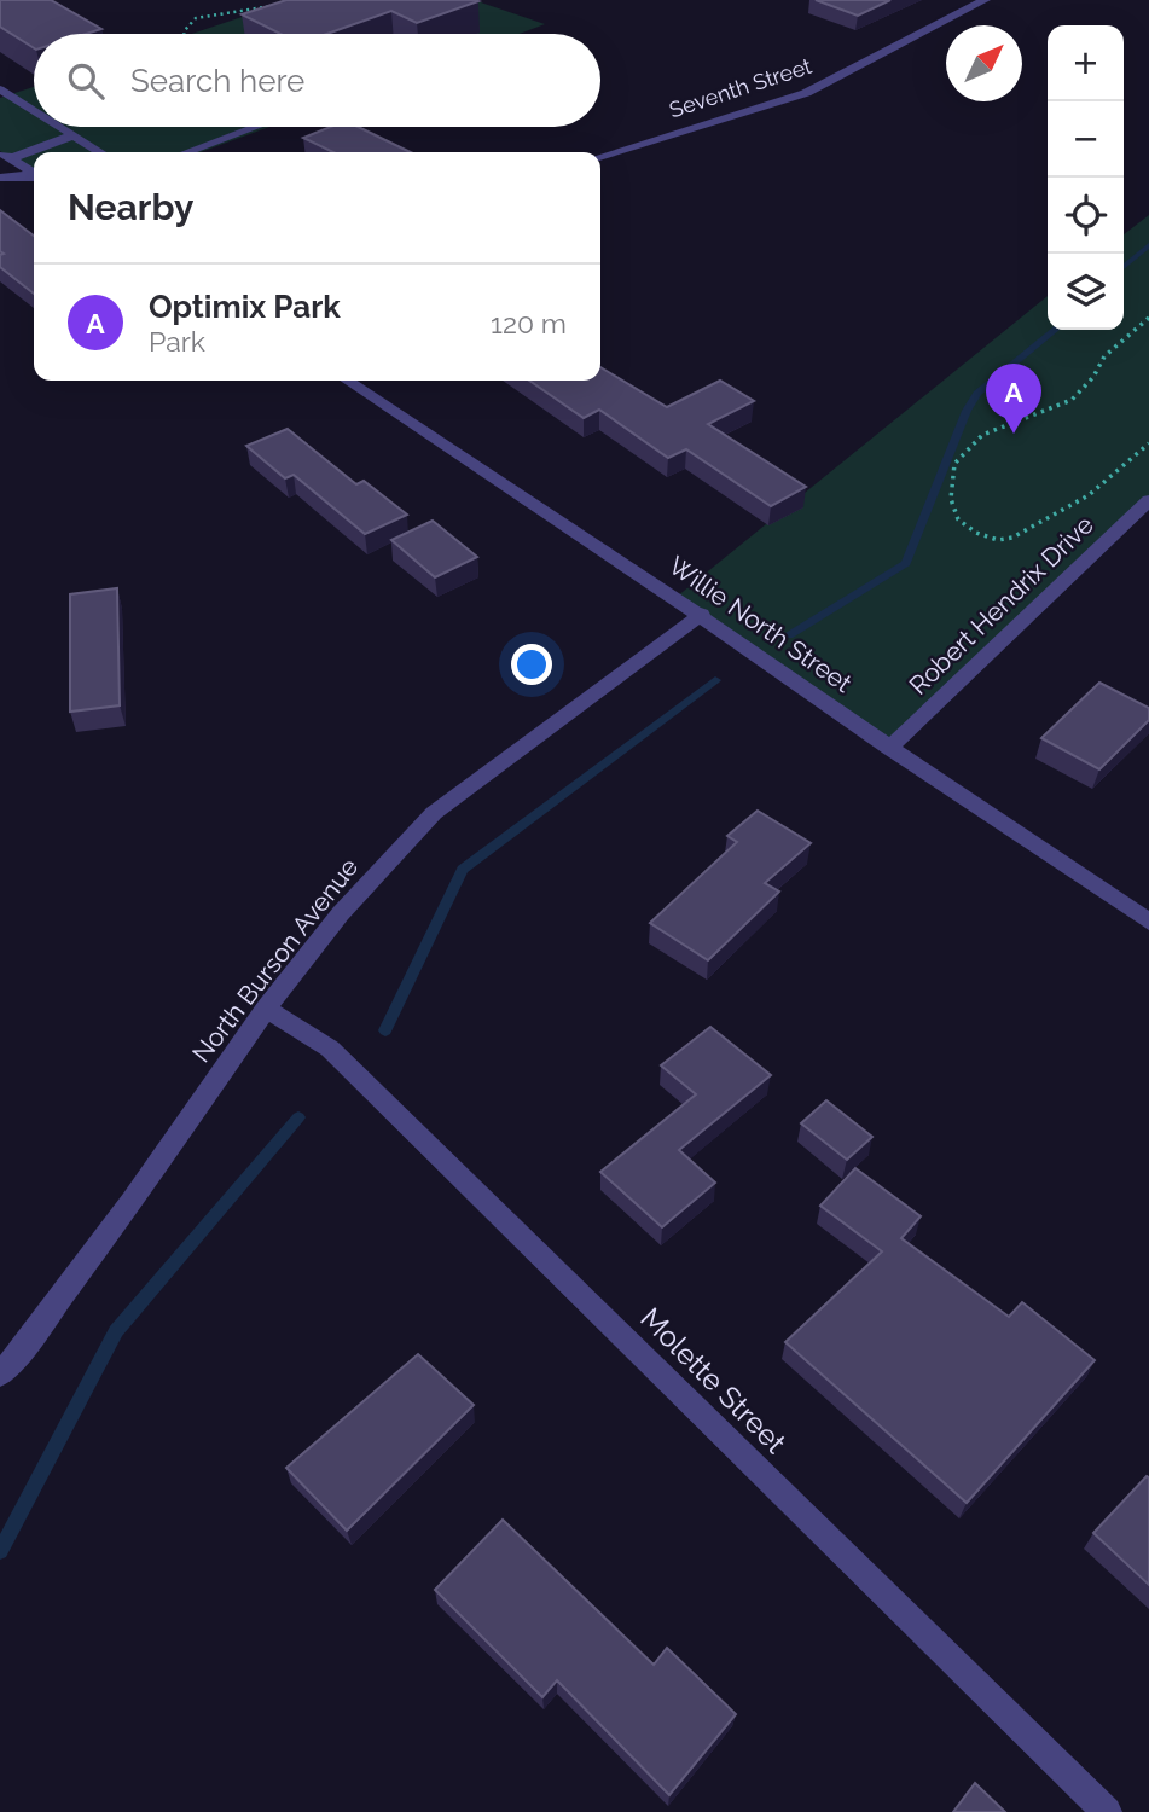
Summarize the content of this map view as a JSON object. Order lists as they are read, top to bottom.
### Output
{
  "streets": {
    "street": [
      "Seventh Street",
      "Robert Hendrix Drive",
      "Willie North Street",
      "North Burson Avenue",
      "Molette Street"
    ]
  },
  "crossings": [
    ["Robert Hendrix Drive", "Willie North Street"],
    ["Willie North Street", "North Burson Avenue"],
    ["North Burson Avenue", "Molette Street"]
  ],
  "north": "top right",
  "page": {
    "map_buttons": ["+", "−"],
    "search": "Search here",
    "heading": "Nearby",
    "list": [
      {
        "mark": "A",
        "name": "Optimix Park",
        "note": "Park",
        "value": "120 m"
      }
    ],
    "pins": "A"
  }
}
